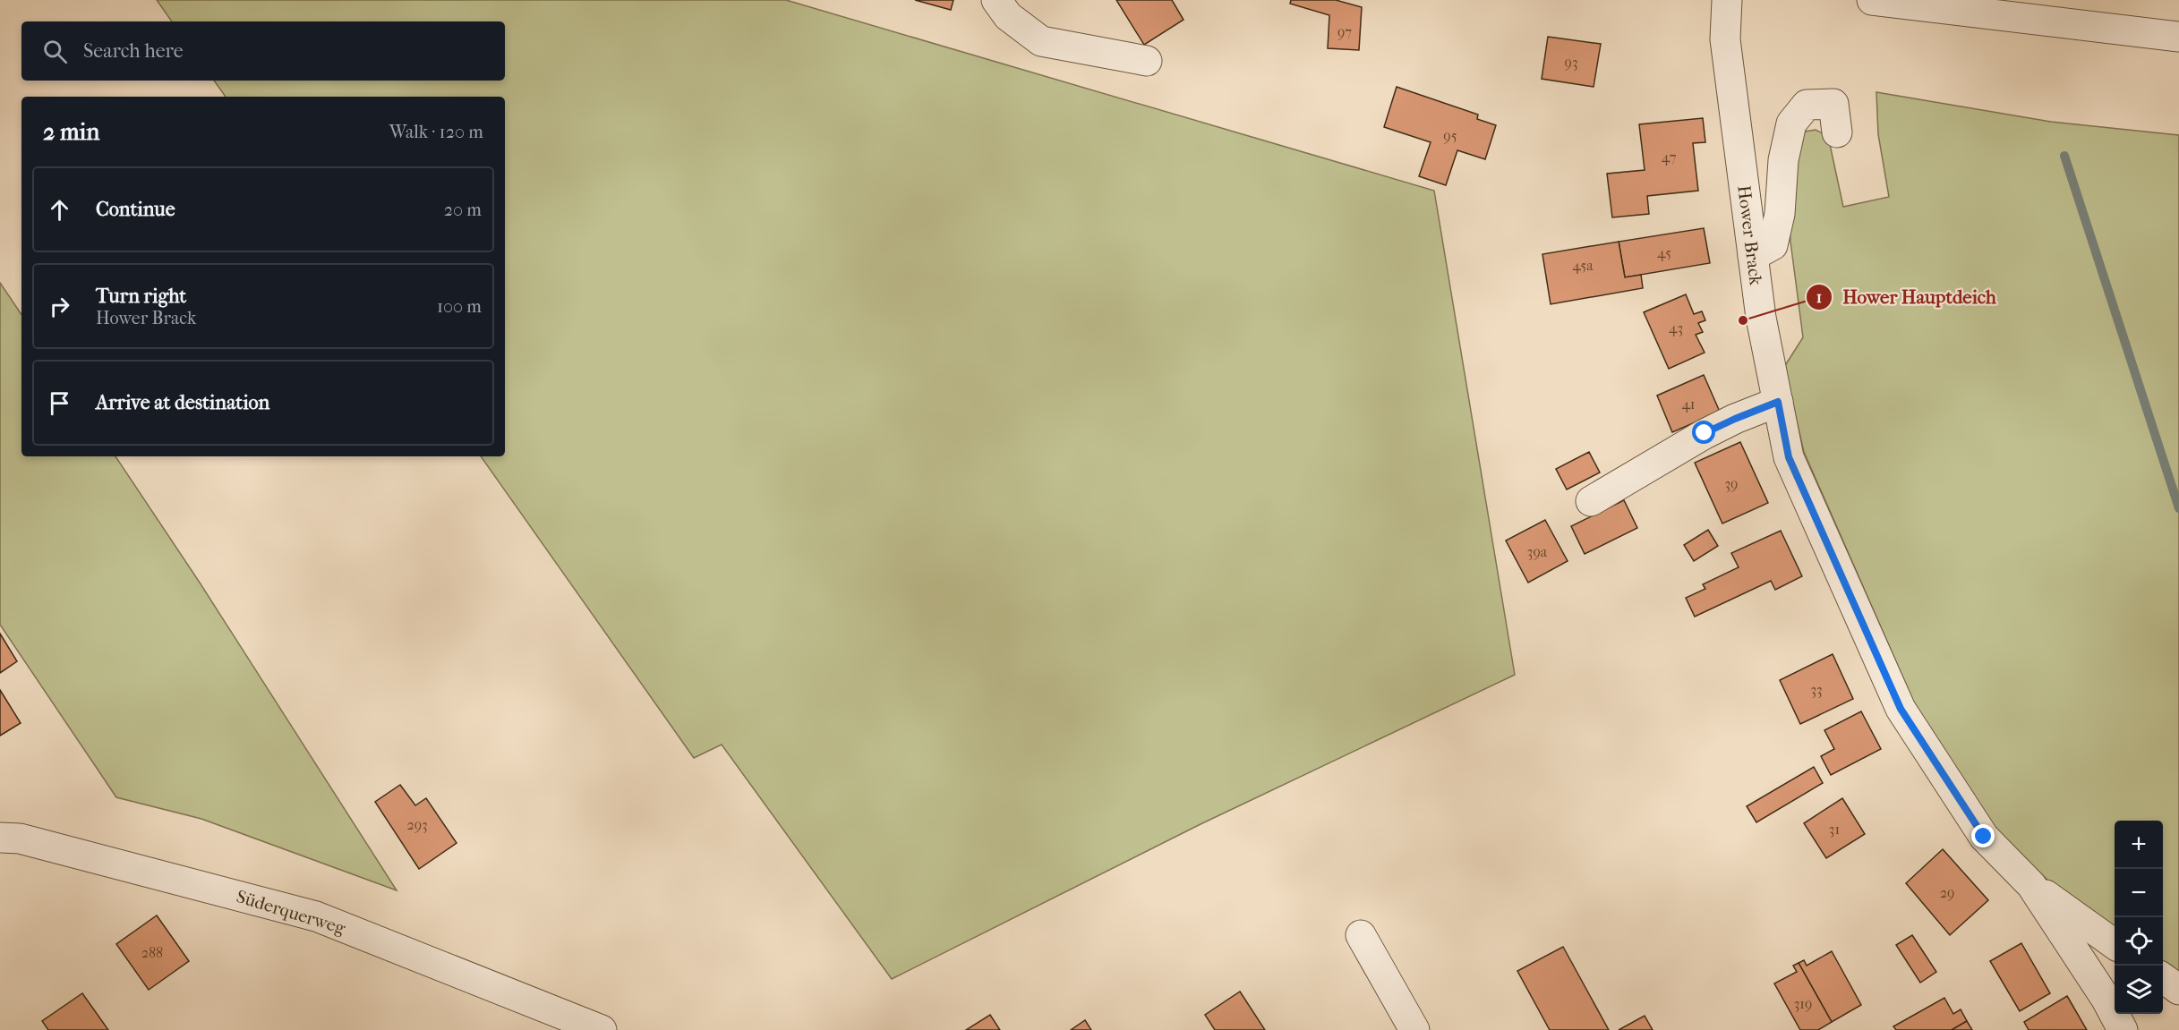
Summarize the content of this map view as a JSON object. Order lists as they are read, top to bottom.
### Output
{
  "streets": {
    "street": ["Hower Brack", "Süderquerweg"]
  },
  "places": ["Hower Hauptdeich"],
  "house_numbers": [
    "97",
    "93",
    "95",
    "47",
    "45",
    "45a",
    "43",
    "41",
    "39",
    "39a",
    "33",
    "293",
    "31",
    "29",
    "288",
    "319"
  ],
  "page": {
    "search": "Search here",
    "heading": ["2 min", "Walk · 120 m"],
    "list": [
      ["Continue", "20 m"],
      ["Turn right", "Hower Brack", "100 m"],
      "Arrive at destination"
    ],
    "map_buttons": ["+", "−"]
  }
}
